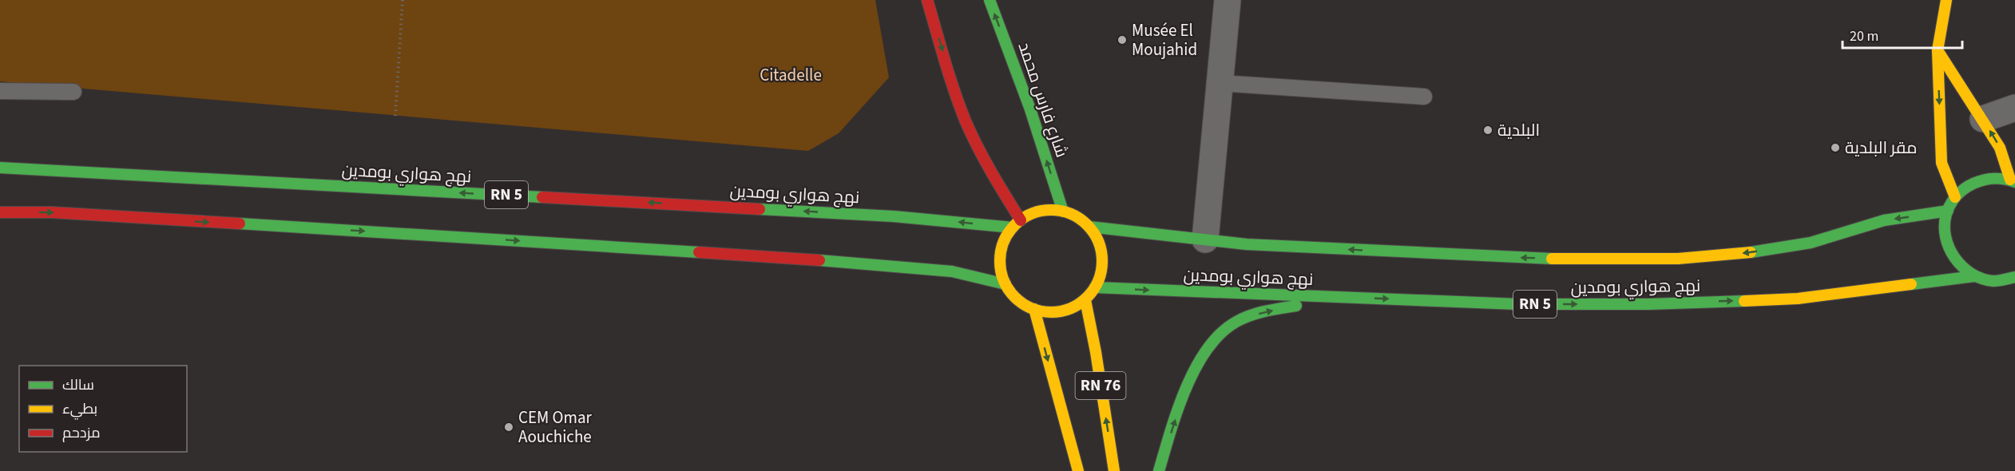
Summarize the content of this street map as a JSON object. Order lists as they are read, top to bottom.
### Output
{
  "streets": {
    "main road": [
      "شارع فارس محمد",
      "نهج هواري بومدين",
      "RN 5",
      "RN 76"
    ]
  },
  "crossings": [
    ["شارع فارس محمد", "نهج هواري بومدين"],
    ["شارع فارس محمد", "RN 76"],
    ["نهج هواري بومدين", "RN 76"]
  ],
  "parks": ["Citadelle"],
  "places": [
    "Musée El Moujahid",
    "البلدية",
    "مقر البلدية",
    "CEM Omar Aouchiche"
  ],
  "legend": ["سالك", "بطيء", "مزدحم"],
  "scale_bar": "20 m"
}
